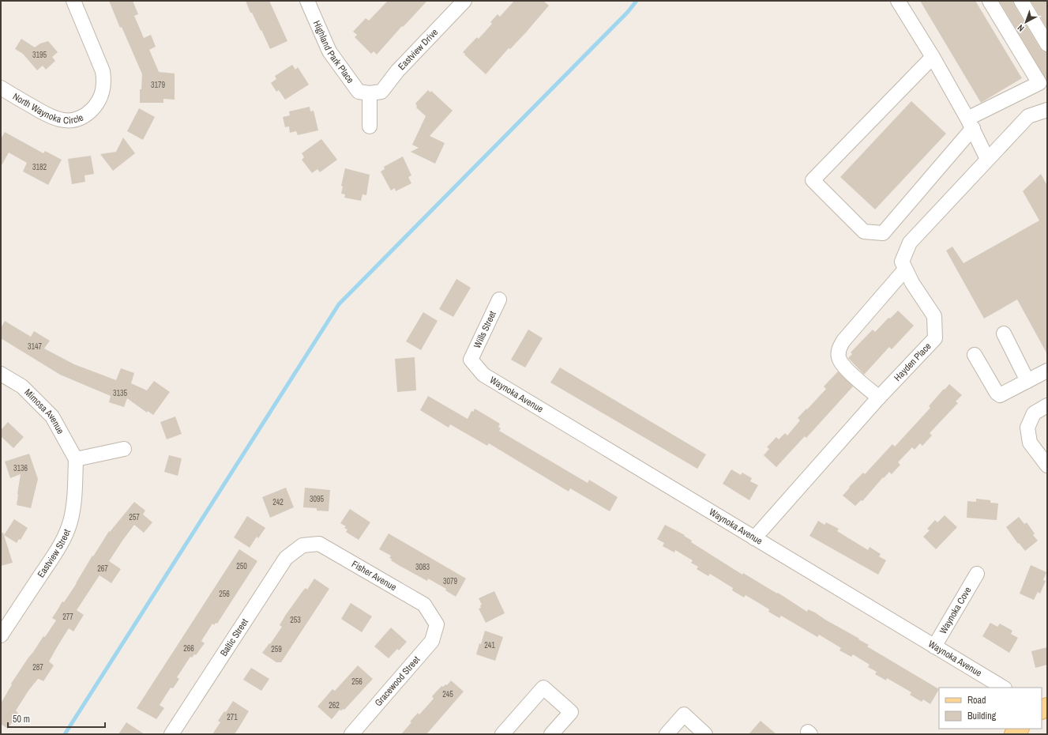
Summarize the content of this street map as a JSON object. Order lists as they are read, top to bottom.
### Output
{
  "streets": {
    "street": [
      "Eastview Drive",
      "Highland Park Place",
      "North Waynoka Circle",
      "Wills Street",
      "Hayden Place",
      "Waynoka Avenue",
      "Mimosa Avenue",
      "Eastview Street",
      "Fisher Avenue",
      "Waynoka Cove",
      "Baltic Street",
      "Gracewood Street"
    ]
  },
  "crossings": [
    ["Eastview Drive", "Highland Park Place"],
    ["Wills Street", "Waynoka Avenue"],
    ["Hayden Place", "Waynoka Avenue"],
    ["Waynoka Avenue", "Waynoka Cove"],
    ["Mimosa Avenue", "Eastview Street"],
    ["Fisher Avenue", "Baltic Street"],
    ["Fisher Avenue", "Gracewood Street"]
  ],
  "house_numbers": [
    "3195",
    "3179",
    "3182",
    "3147",
    "3135",
    "3136",
    "3095",
    "242",
    "257",
    "250",
    "3083",
    "267",
    "3079",
    "256",
    "277",
    "253",
    "241",
    "266",
    "259",
    "287",
    "256",
    "245",
    "262",
    "271"
  ],
  "legend": ["Road", "Building"],
  "scale_bar": "50 m",
  "north": "bottom left"
}
